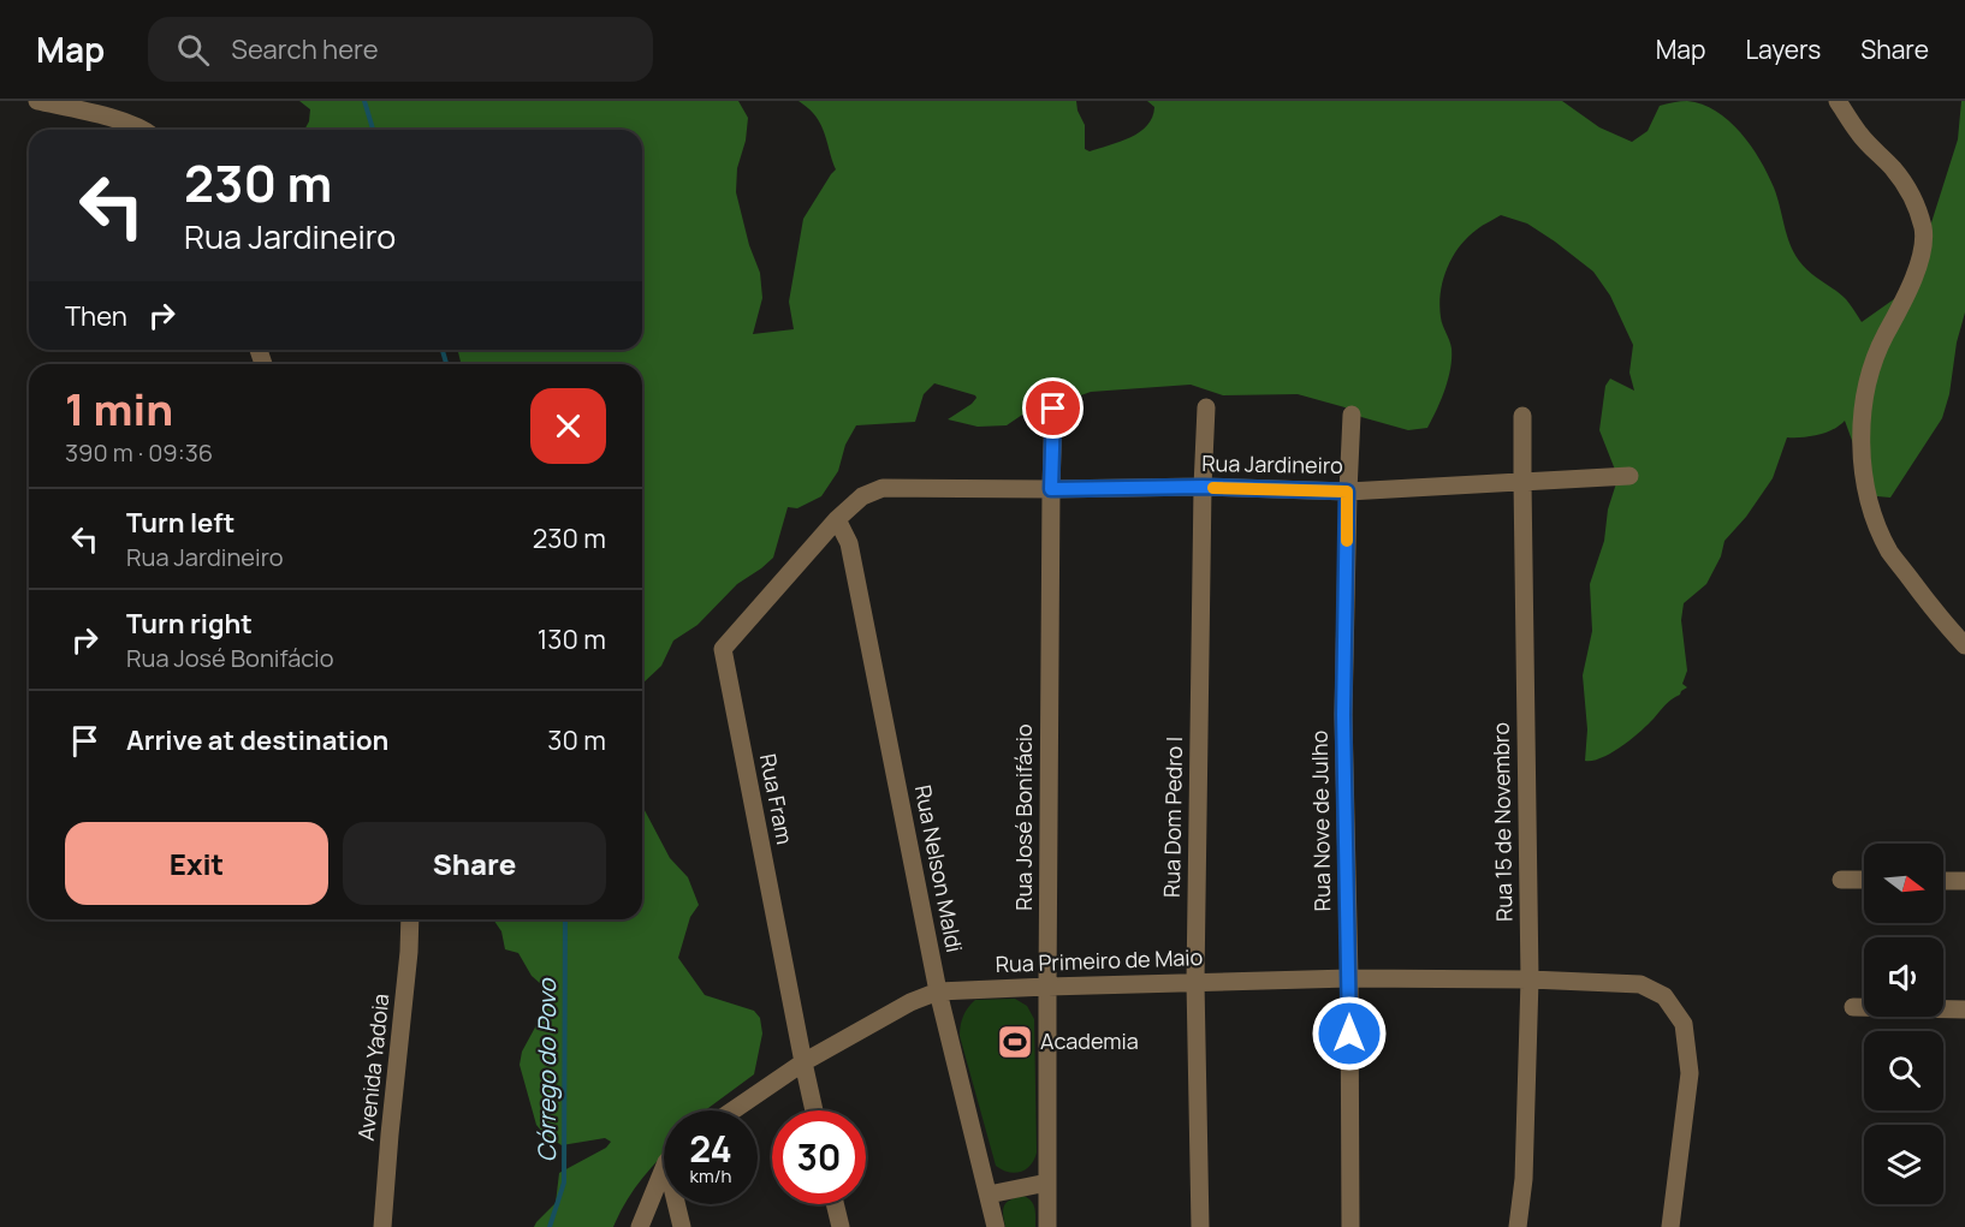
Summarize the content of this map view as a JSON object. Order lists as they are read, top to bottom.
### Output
{
  "streets": {
    "street": [
      "Rua Jardineiro",
      "Rua Fram",
      "Rua José Bonifácio",
      "Rua Dom Pedro I",
      "Rua Nove de Julho",
      "Rua 15 de Novembro",
      "Rua Nelson Maldi",
      "Rua Primeiro de Maio",
      "Avenida Yadoia"
    ]
  },
  "crossings": [
    ["Rua Jardineiro", "Rua Fram"],
    ["Rua Jardineiro", "Rua José Bonifácio"],
    ["Rua Jardineiro", "Rua Dom Pedro I"],
    ["Rua Jardineiro", "Rua Nove de Julho"],
    ["Rua Jardineiro", "Rua 15 de Novembro"],
    ["Rua Jardineiro", "Rua Nelson Maldi"],
    ["Rua Fram", "Rua Nelson Maldi"],
    ["Rua Fram", "Rua Primeiro de Maio"],
    ["Rua José Bonifácio", "Rua Primeiro de Maio"],
    ["Rua Dom Pedro I", "Rua Primeiro de Maio"],
    ["Rua Nove de Julho", "Rua Primeiro de Maio"],
    ["Rua 15 de Novembro", "Rua Primeiro de Maio"],
    ["Rua Nelson Maldi", "Rua Primeiro de Maio"]
  ],
  "water": ["Córrego do Povo"],
  "places": {
    "sports": ["Academia"]
  },
  "north": "right",
  "page": {
    "header": "Map",
    "search": "Search here",
    "nav": ["Map", "Layers", "Share"],
    "turn": ["230 m", "Rua Jardineiro"],
    "then": "Then",
    "heading": ["1 min", "390 m · 09:36"],
    "list": [
      {
        "name": "Turn left",
        "note": "Rua Jardineiro",
        "value": "230 m"
      },
      {
        "name": "Turn right",
        "note": "Rua José Bonifácio",
        "value": "130 m"
      },
      {
        "name": "Arrive at destination",
        "value": "30 m"
      }
    ],
    "buttons": ["Exit", "Share"],
    "speed": "24 km/h",
    "limit": "30"
  }
}
